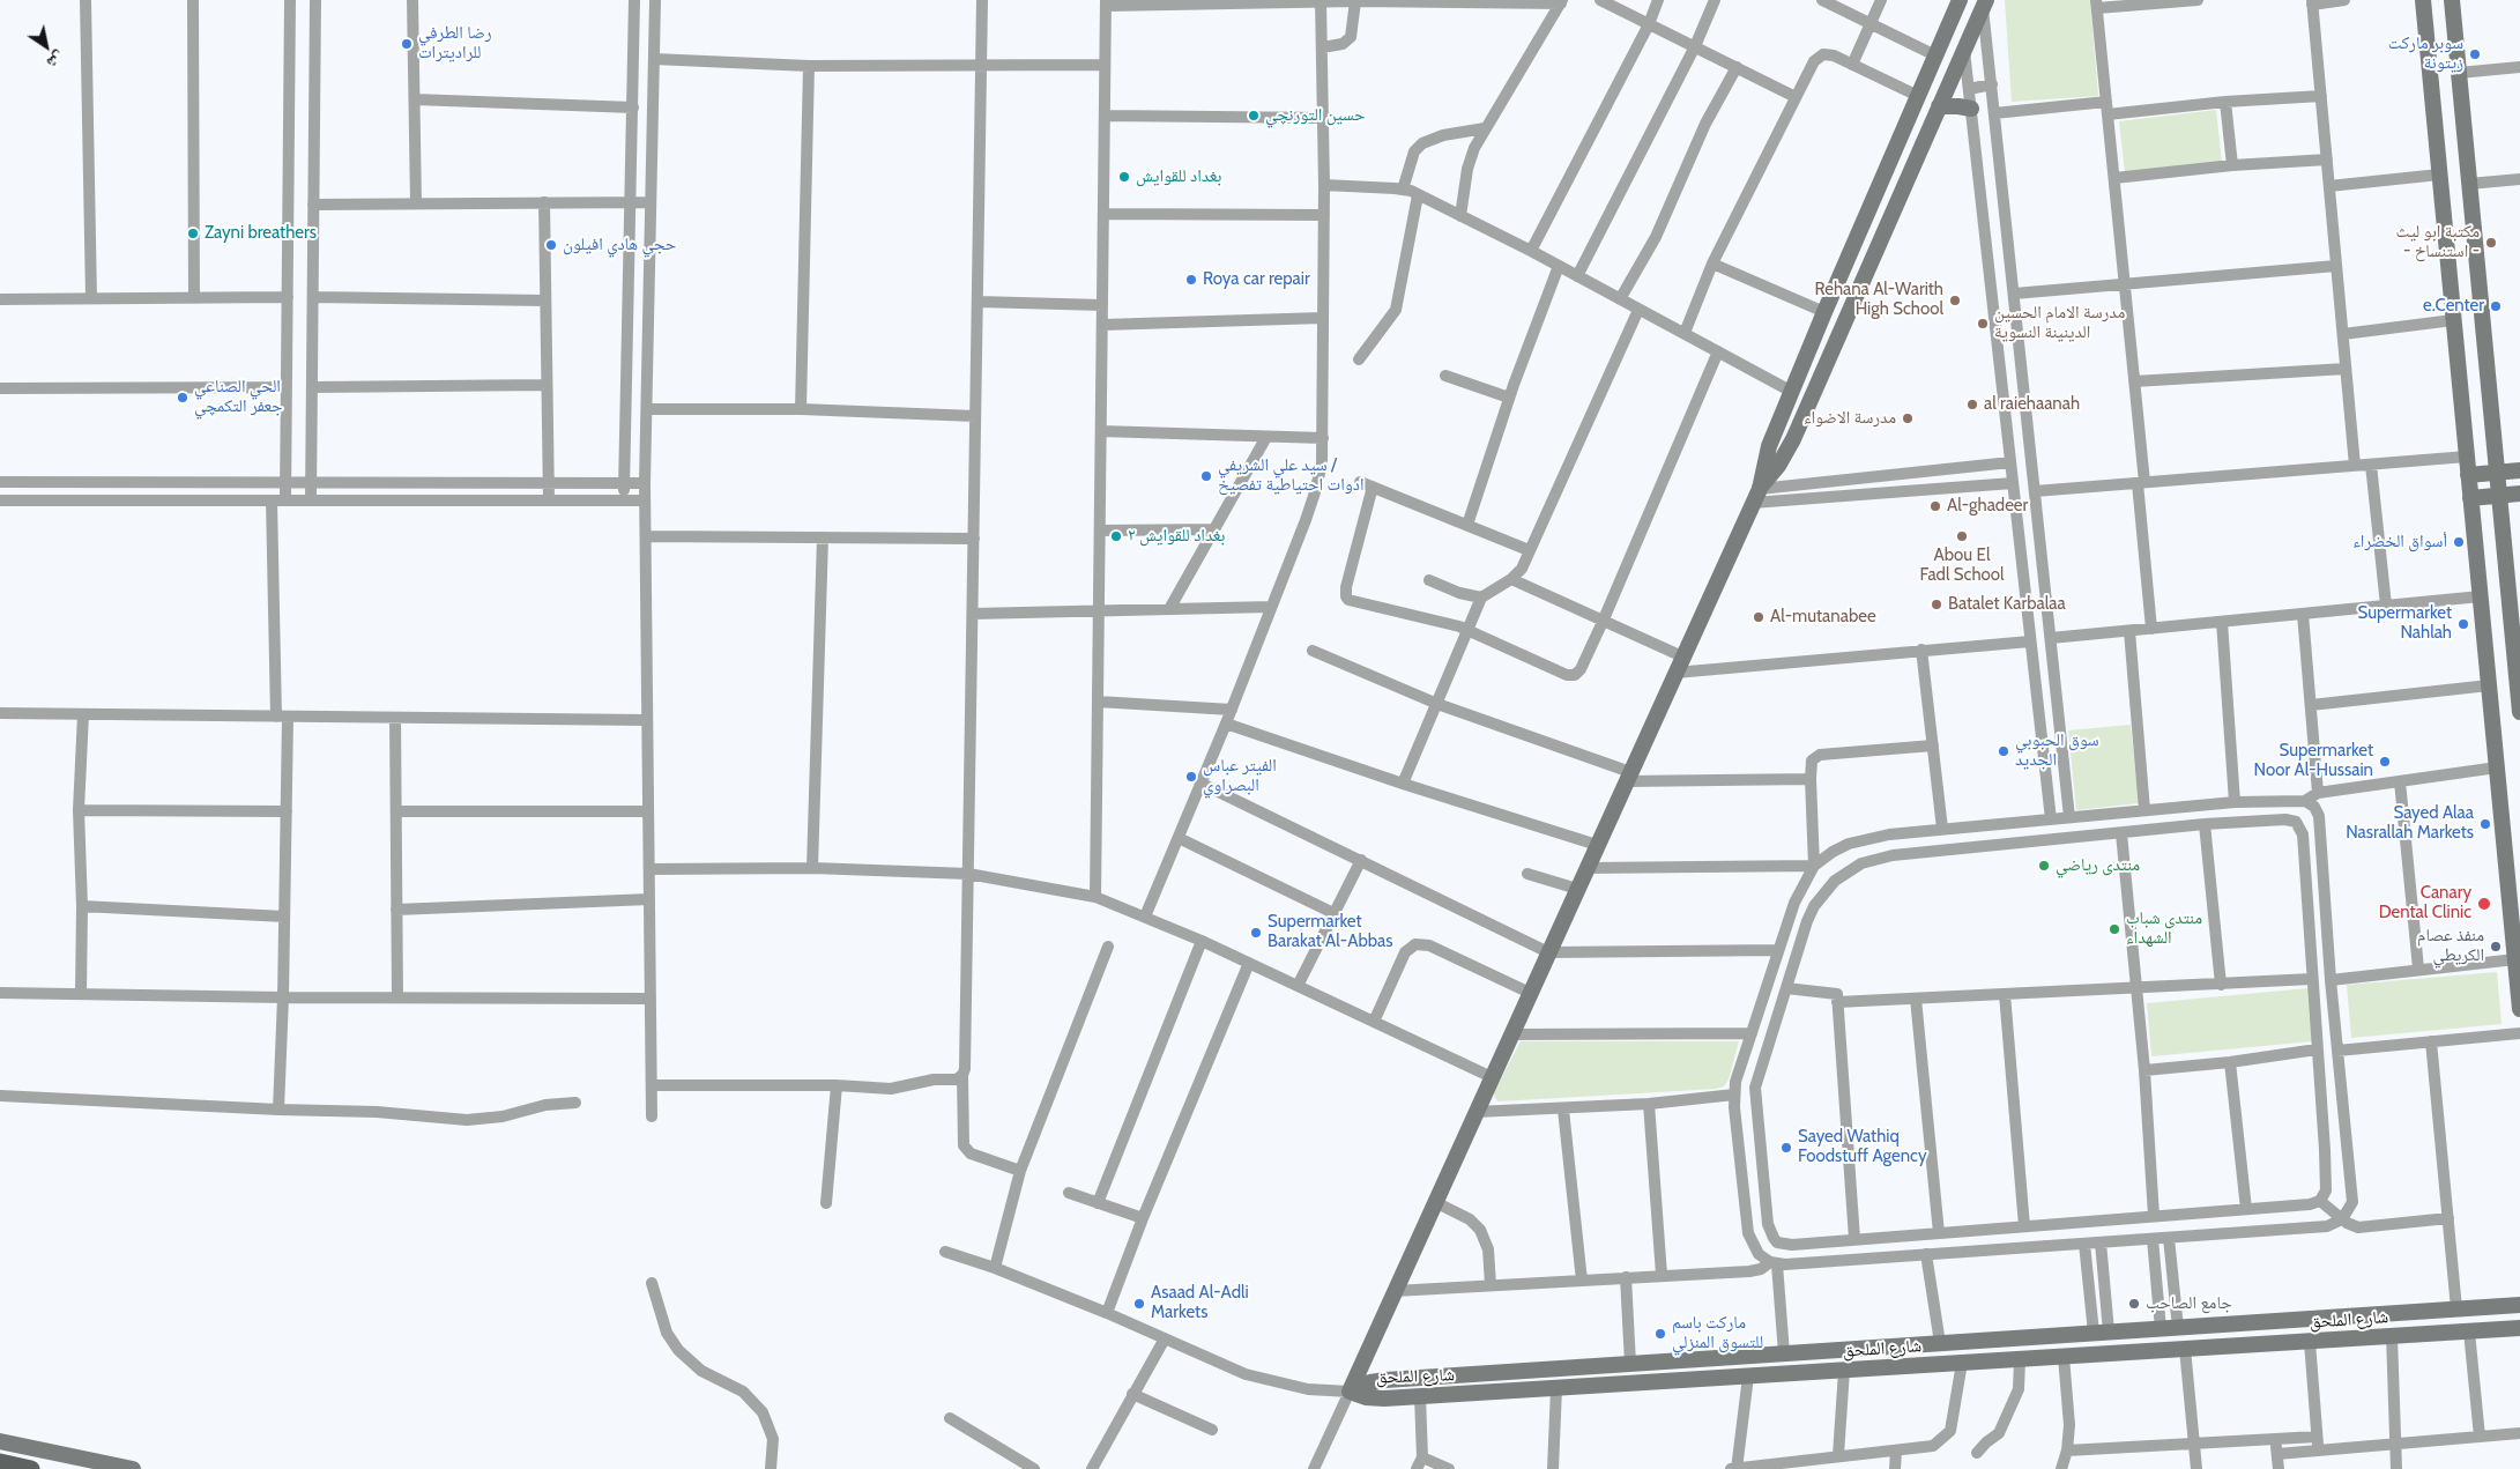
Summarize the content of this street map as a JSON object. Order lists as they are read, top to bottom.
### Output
{
  "streets": {
    "street": ["شارع الملحق"]
  },
  "places": [
    "رضا الطرفي للراديترات",
    "سوبر ماركت زيتونة",
    "حسين التورنچي",
    "بغداد للقوايش",
    "Zayni breathers",
    "مكتبة ابو ليث - استنساخ -",
    "حجي هادي افيلون",
    "Roya car repair",
    "Rehana Al-Warith High School",
    "e.Center",
    "مدرسة الامام الحسين الدينينة النسوية",
    "الحي الصناعي جعفر التكمچي",
    "al raiehaanah",
    "مدرسة الاضواء",
    "سيد علي الشريفي / ادوات احتياطية تفصيخ",
    "Al-ghadeer",
    "بغداد للقوايش ٢",
    "Abou El Fadl School",
    "أسواق الخضراء",
    "Batalet Karbalaa",
    "Al-mutanabee",
    "Supermarket Nahlah",
    "سوق الحبوبي الجديد",
    "Supermarket Noor Al-Hussain",
    "الفيتر عباس البصراوي",
    "Sayed Alaa Nasrallah Markets",
    "منتدى رياضي",
    "Canary Dental Clinic",
    "منتدى شباب الشهداء",
    "Supermarket Barakat Al-Abbas",
    "منفذ عصام الكريطي",
    "Sayed Wathiq Foodstuff Agency",
    "Asaad Al-Adli Markets",
    "جامع الصاحب",
    "ماركت باسم للتسوق المنزلي"
  ],
  "north": "bottom right"
}
